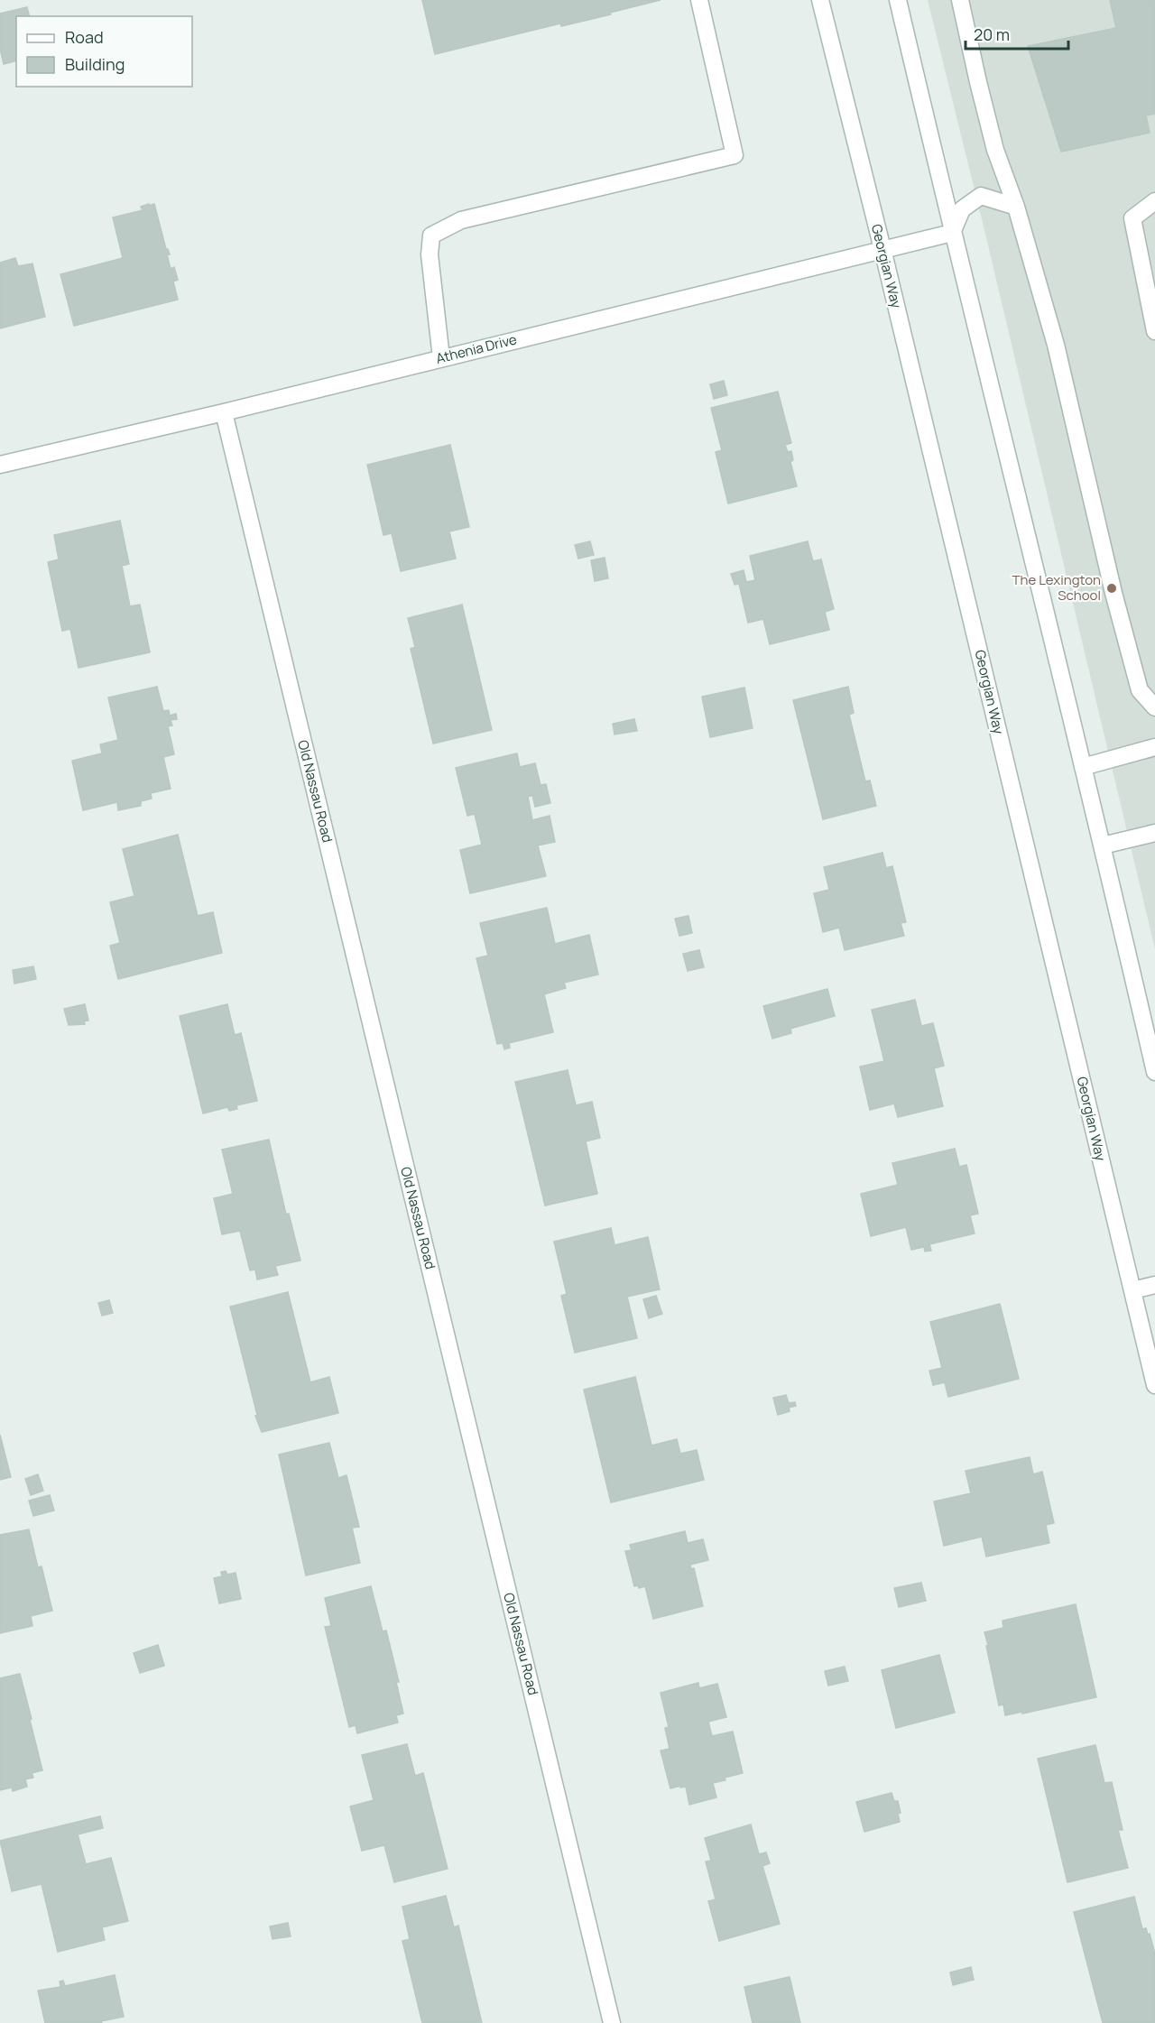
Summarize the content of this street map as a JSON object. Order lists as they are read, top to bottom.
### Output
{
  "streets": {
    "street": ["Georgian Way", "Athenia Drive", "Old Nassau Road"]
  },
  "crossings": [
    ["Georgian Way", "Athenia Drive"],
    ["Athenia Drive", "Old Nassau Road"]
  ],
  "places": ["The Lexington School"],
  "legend": ["Road", "Building"],
  "scale_bar": "20 m"
}
